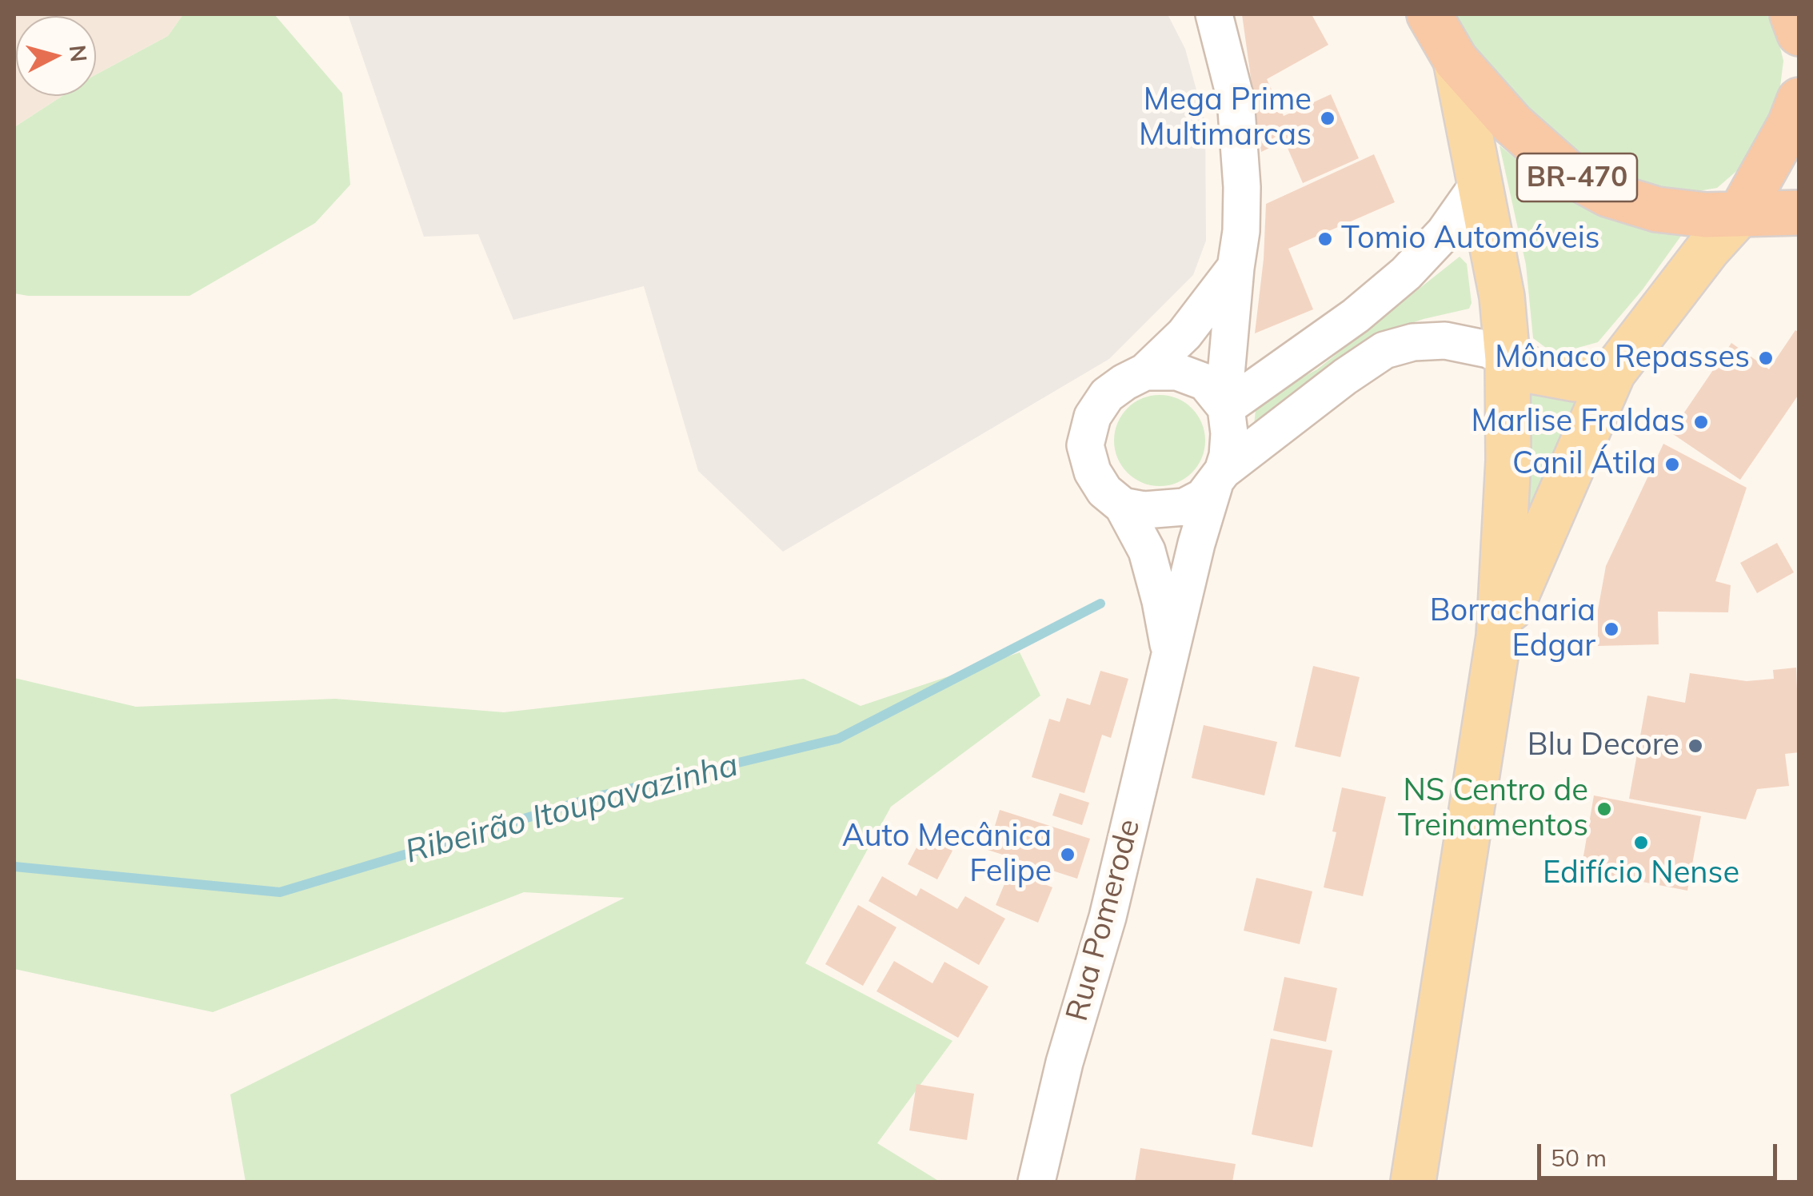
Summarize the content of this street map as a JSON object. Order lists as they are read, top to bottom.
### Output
{
  "streets": {
    "highway": ["BR-470"],
    "street": ["Rua Pomerode"]
  },
  "water": ["Ribeirão Itoupavazinha"],
  "places": [
    "Mega Prime Multimarcas",
    "Tomio Automóveis",
    "Mônaco Repasses",
    "Marlise Fraldas",
    "Canil Átila",
    "Borracharia Edgar",
    "Blu Decore",
    "NS Centro de Treinamentos",
    "Edifício Nense",
    "Auto Mecânica Felipe"
  ],
  "scale_bar": "50 m",
  "north": "right"
}
